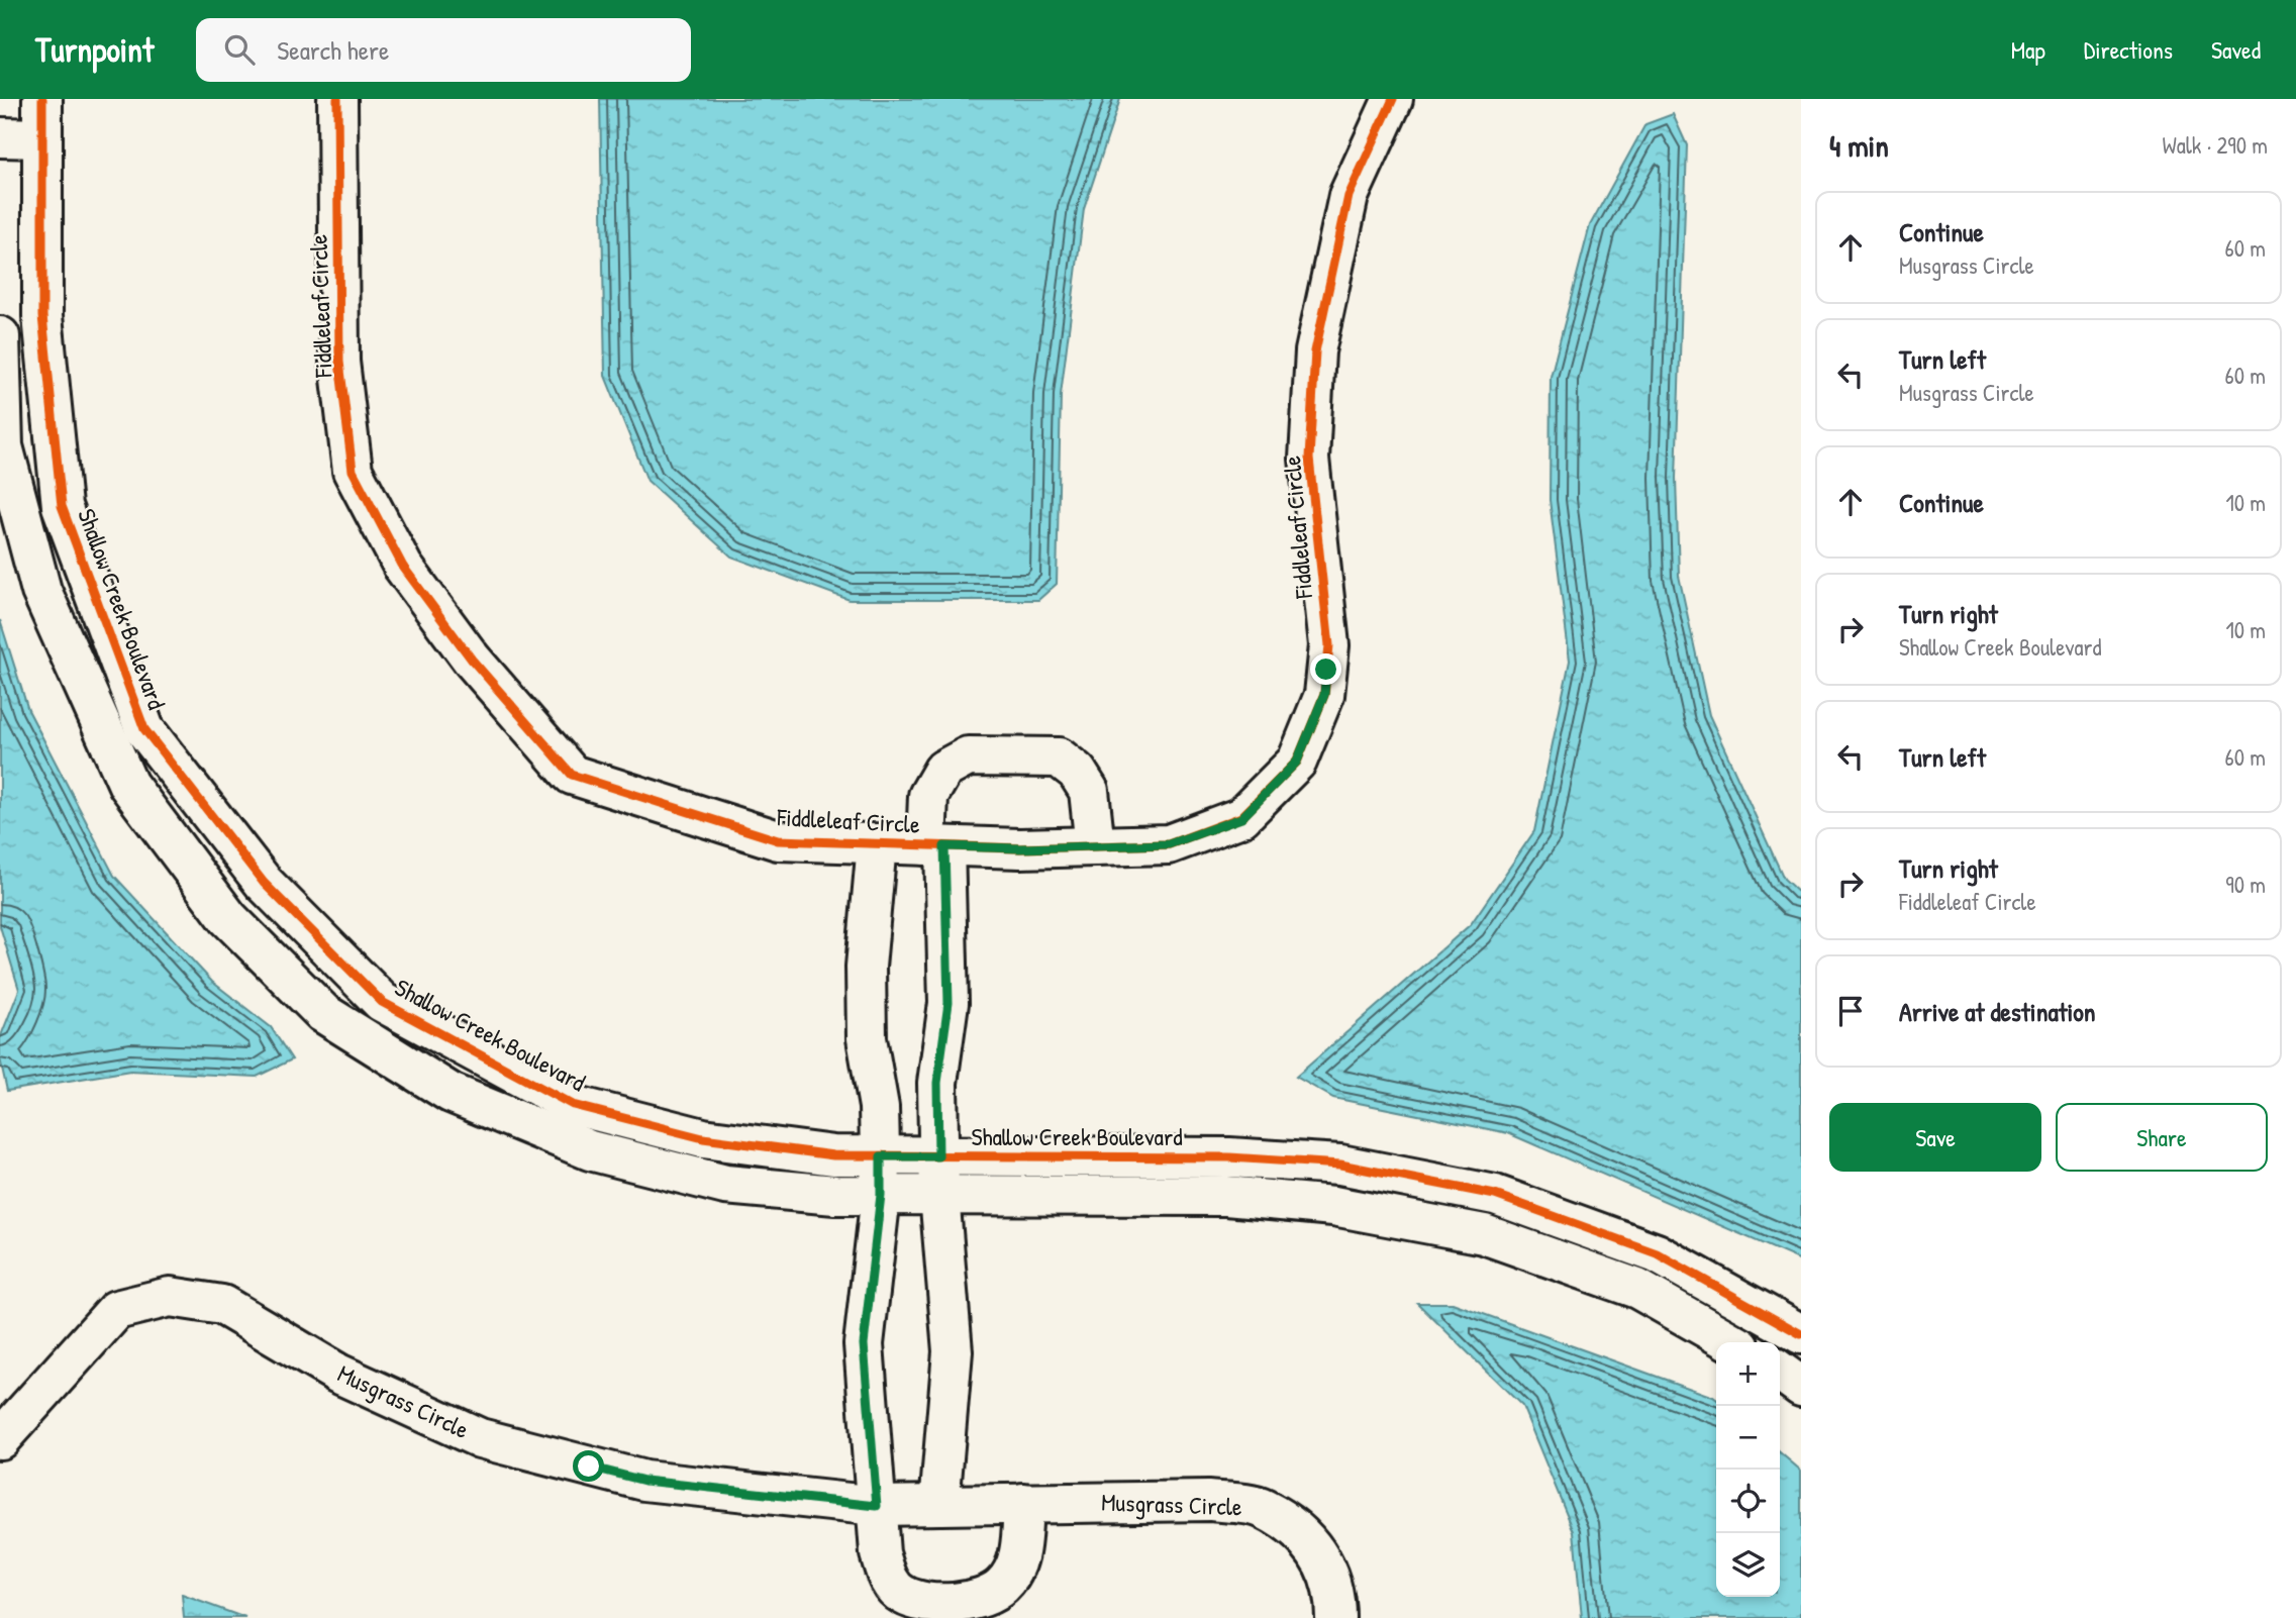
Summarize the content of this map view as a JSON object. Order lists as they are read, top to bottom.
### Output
{
  "streets": {
    "street": ["Fiddleleaf Circle", "Shallow Creek Boulevard", "Musgrass Circle"]
  },
  "page": {
    "header": "Turnpoint",
    "search": "Search here",
    "nav": ["Map", "Directions", "Saved"],
    "heading": ["4 min", "Walk · 290 m"],
    "list": [
      ["Continue", "Musgrass Circle", "60 m"],
      ["Turn left", "Musgrass Circle", "60 m"],
      ["Continue", "10 m"],
      ["Turn right", "Shallow Creek Boulevard", "10 m"],
      ["Turn left", "60 m"],
      ["Turn right", "Fiddleleaf Circle", "90 m"],
      "Arrive at destination"
    ],
    "buttons": ["Save", "Share"],
    "map_buttons": ["+", "−"]
  }
}
